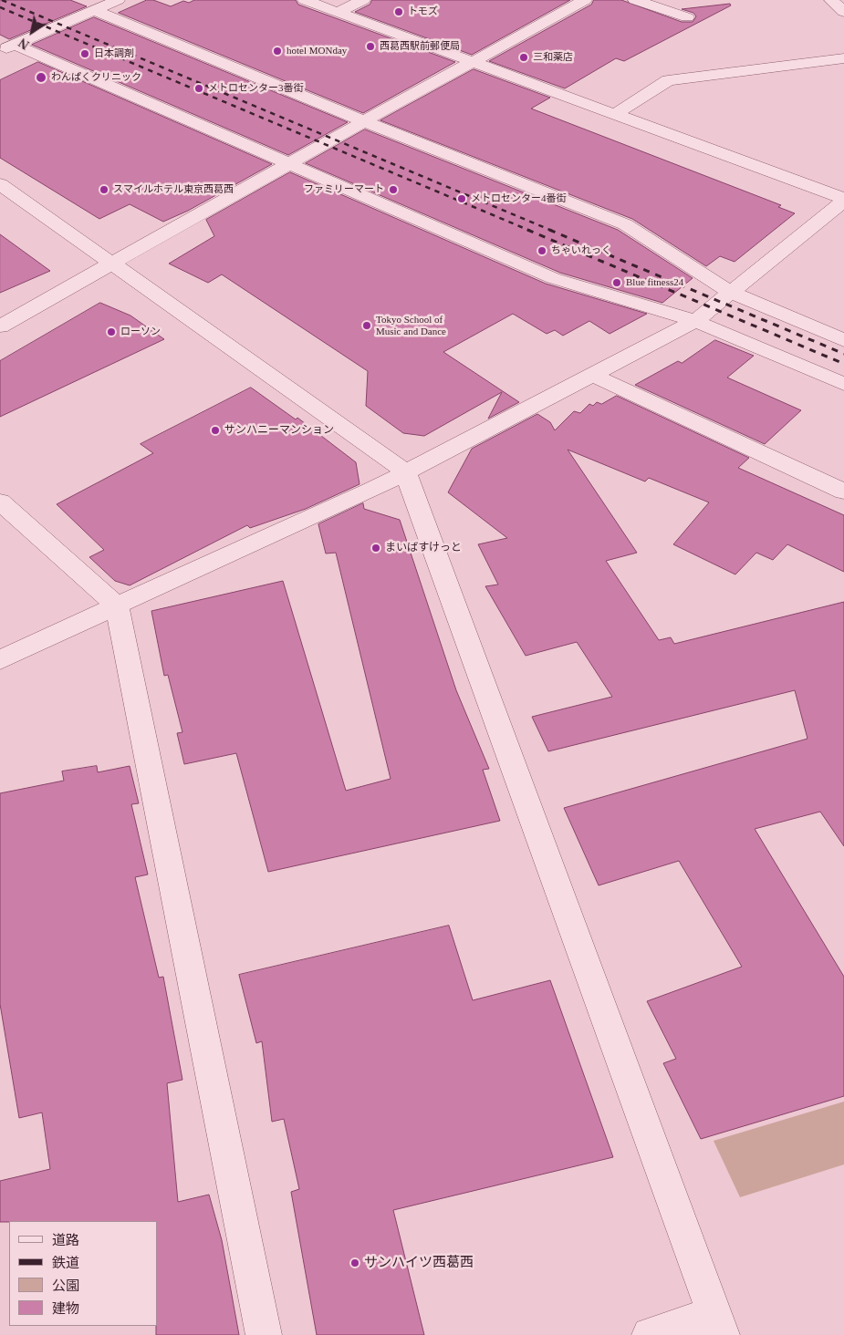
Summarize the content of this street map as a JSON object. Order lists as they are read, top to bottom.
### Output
{
  "places": [
    "トモズ",
    "西葛西駅前郵便局",
    "hotel MONday",
    "日本調剤",
    "三和薬店",
    "わんぱくクリニック",
    "メトロセンター3番街",
    "スマイルホテル東京西葛西",
    "ファミリーマート",
    "メトロセンター4番街",
    "ちゃいれっく",
    "Blue fitness24",
    "Tokyo School of Music and Dance",
    "ローソン",
    "サンハニーマンション",
    "まいばすけっと",
    "サンハイツ西葛西"
  ],
  "legend": [
    "道路",
    "鉄道",
    "公園",
    "建物"
  ],
  "north": "bottom left"
}
